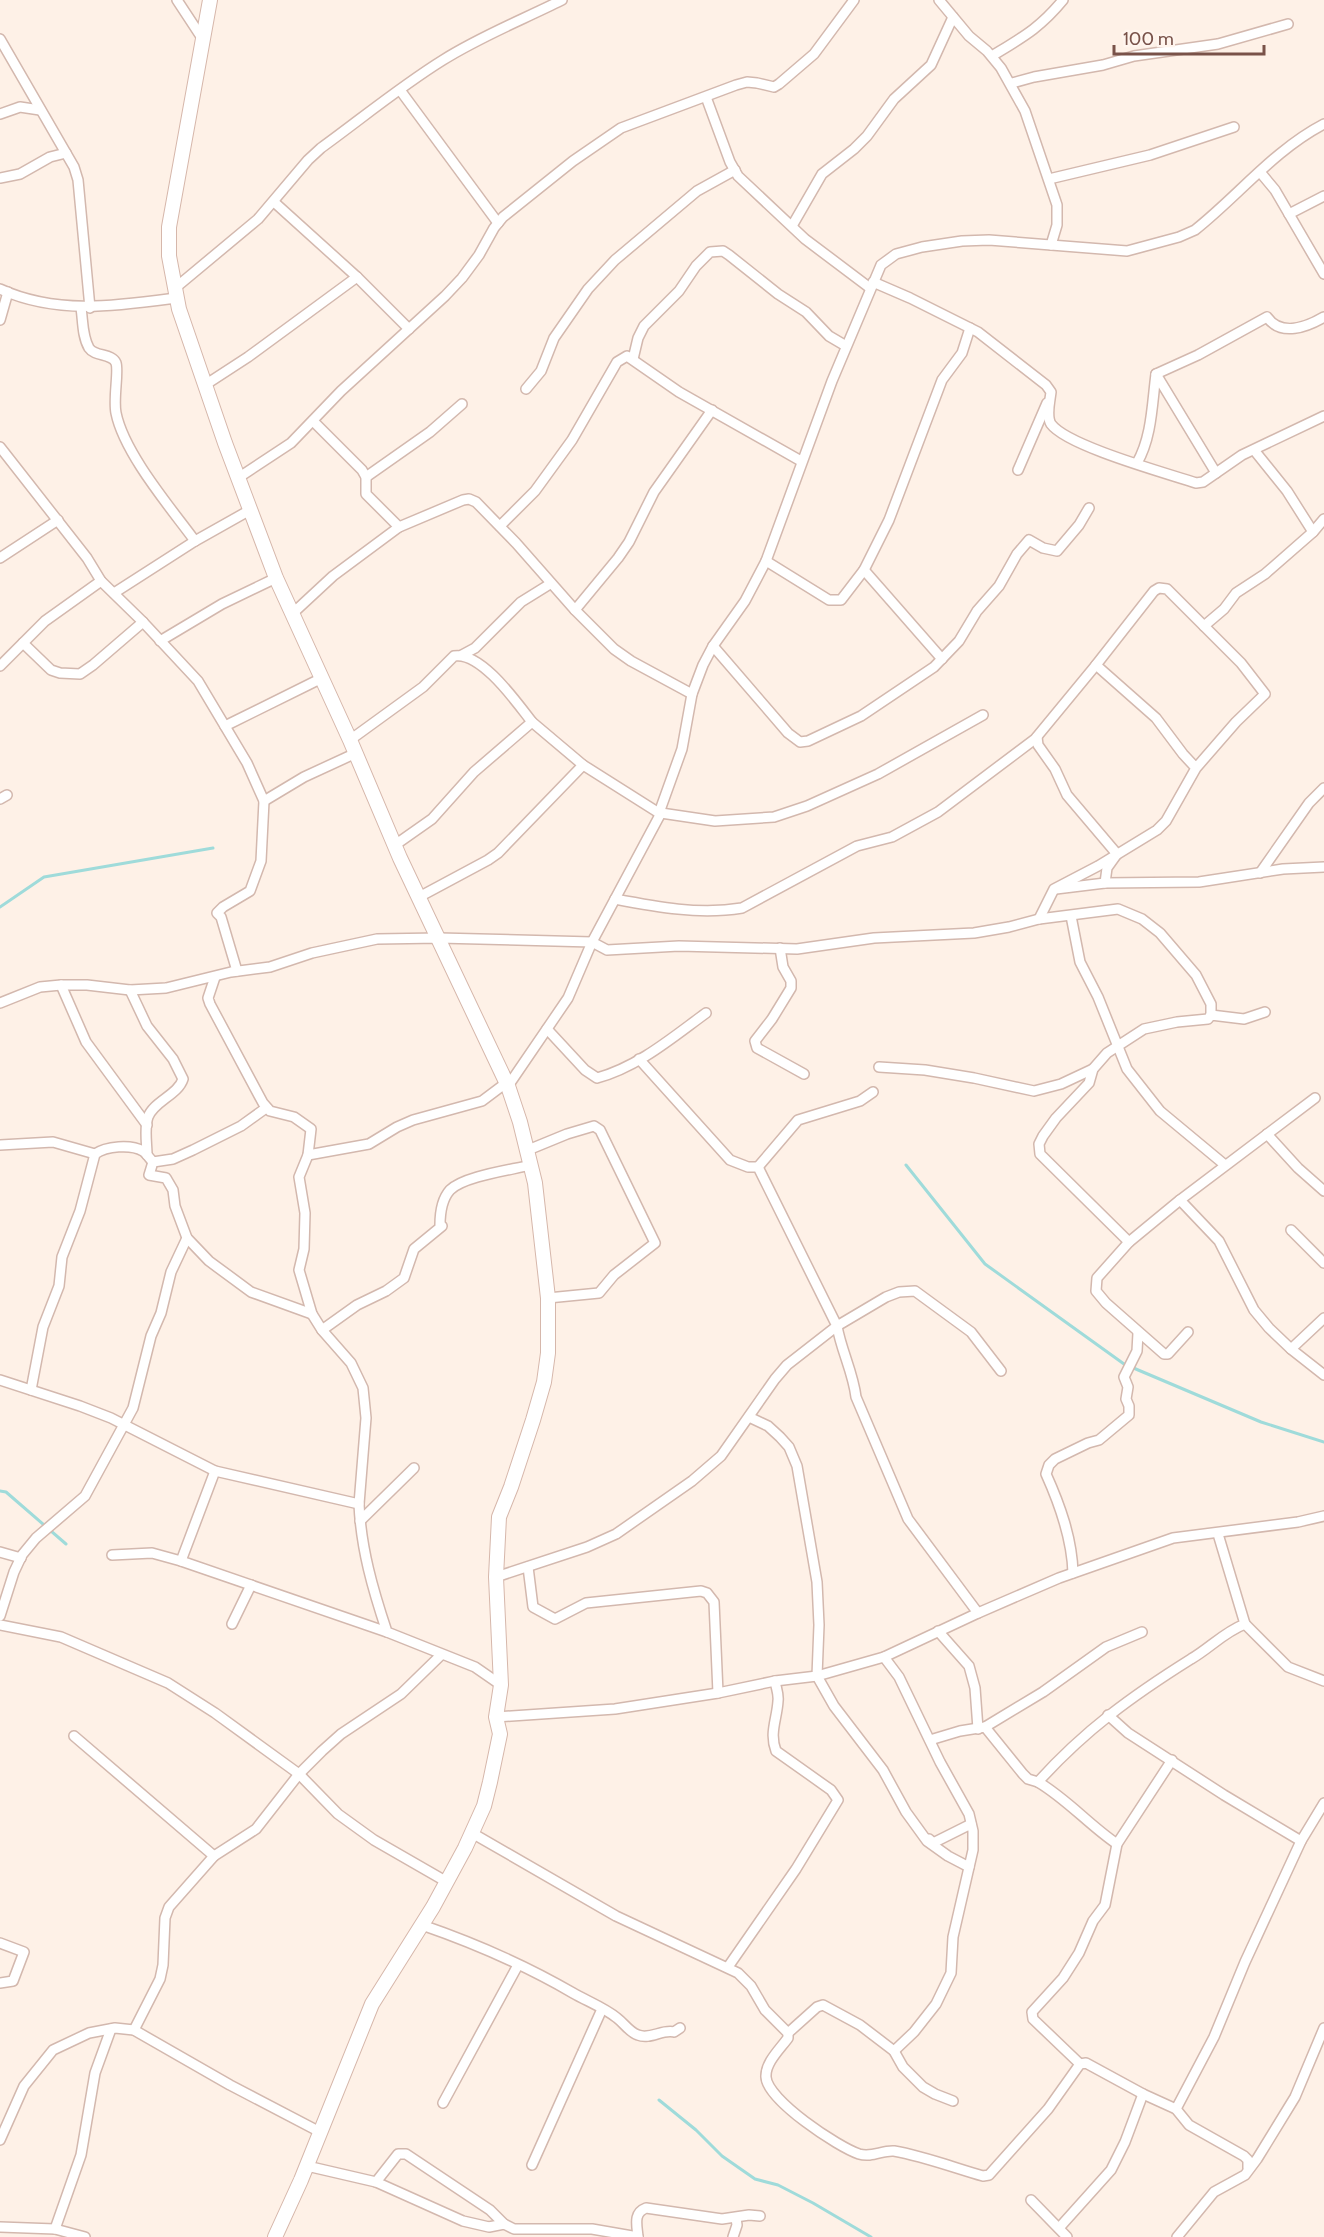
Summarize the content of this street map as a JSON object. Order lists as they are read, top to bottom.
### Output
{
  "scale_bar": "100 m"
}
